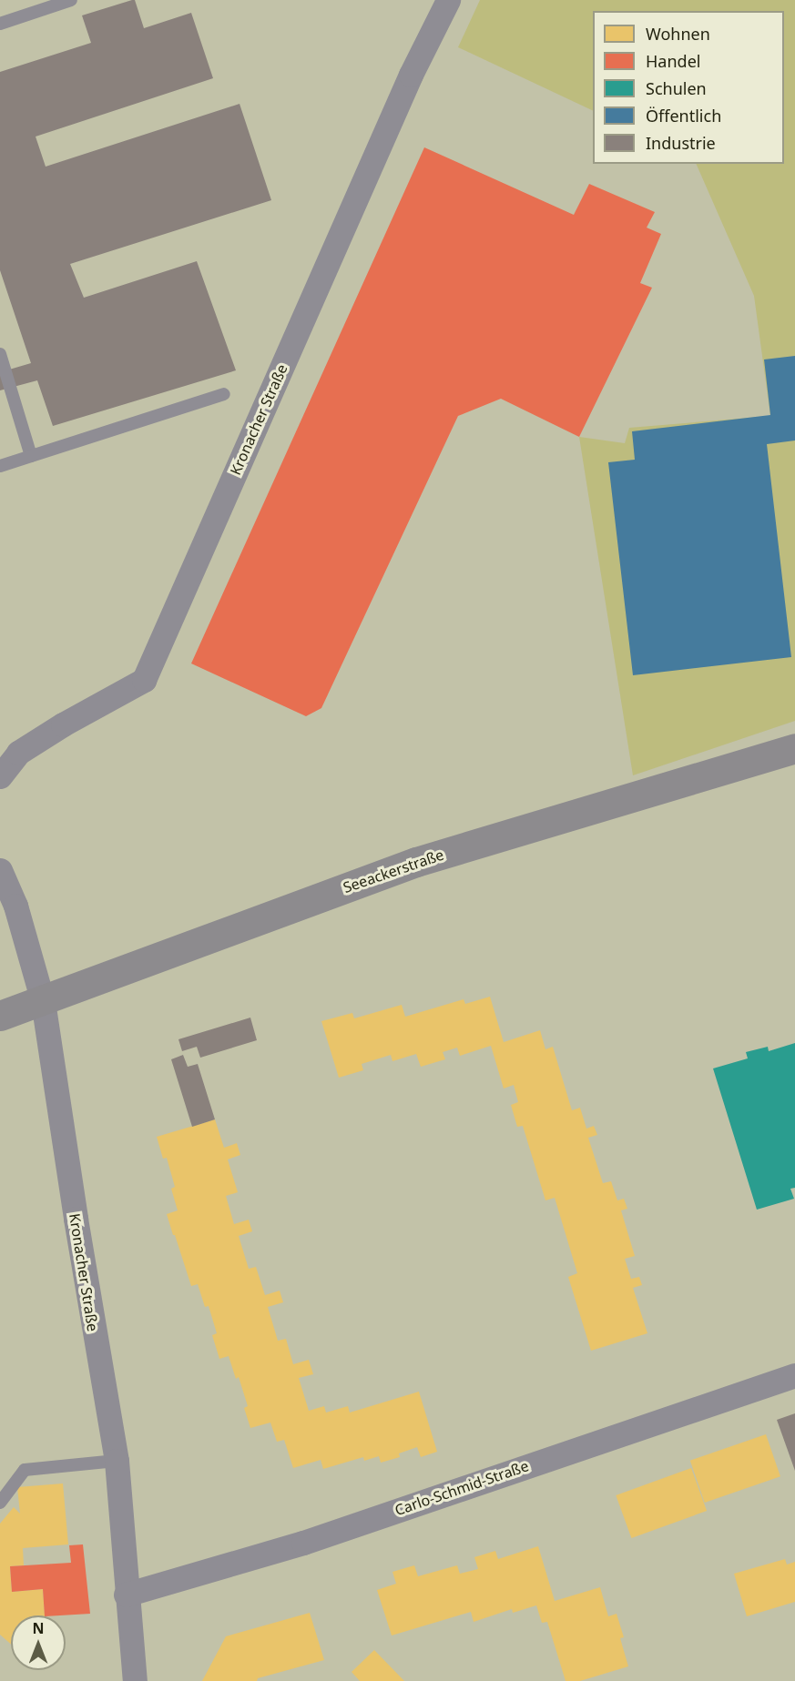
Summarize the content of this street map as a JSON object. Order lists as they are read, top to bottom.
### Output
{
  "streets": {
    "main road": ["Seeackerstraße"],
    "street": ["Kronacher Straße", "Carlo-Schmid-Straße"]
  },
  "crossings": [
    ["Kronacher Straße", "Seeackerstraße"],
    ["Kronacher Straße", "Carlo-Schmid-Straße"]
  ],
  "legend": [
    "Wohnen",
    "Handel",
    "Schulen",
    "Öffentlich",
    "Industrie"
  ],
  "north": "top"
}
